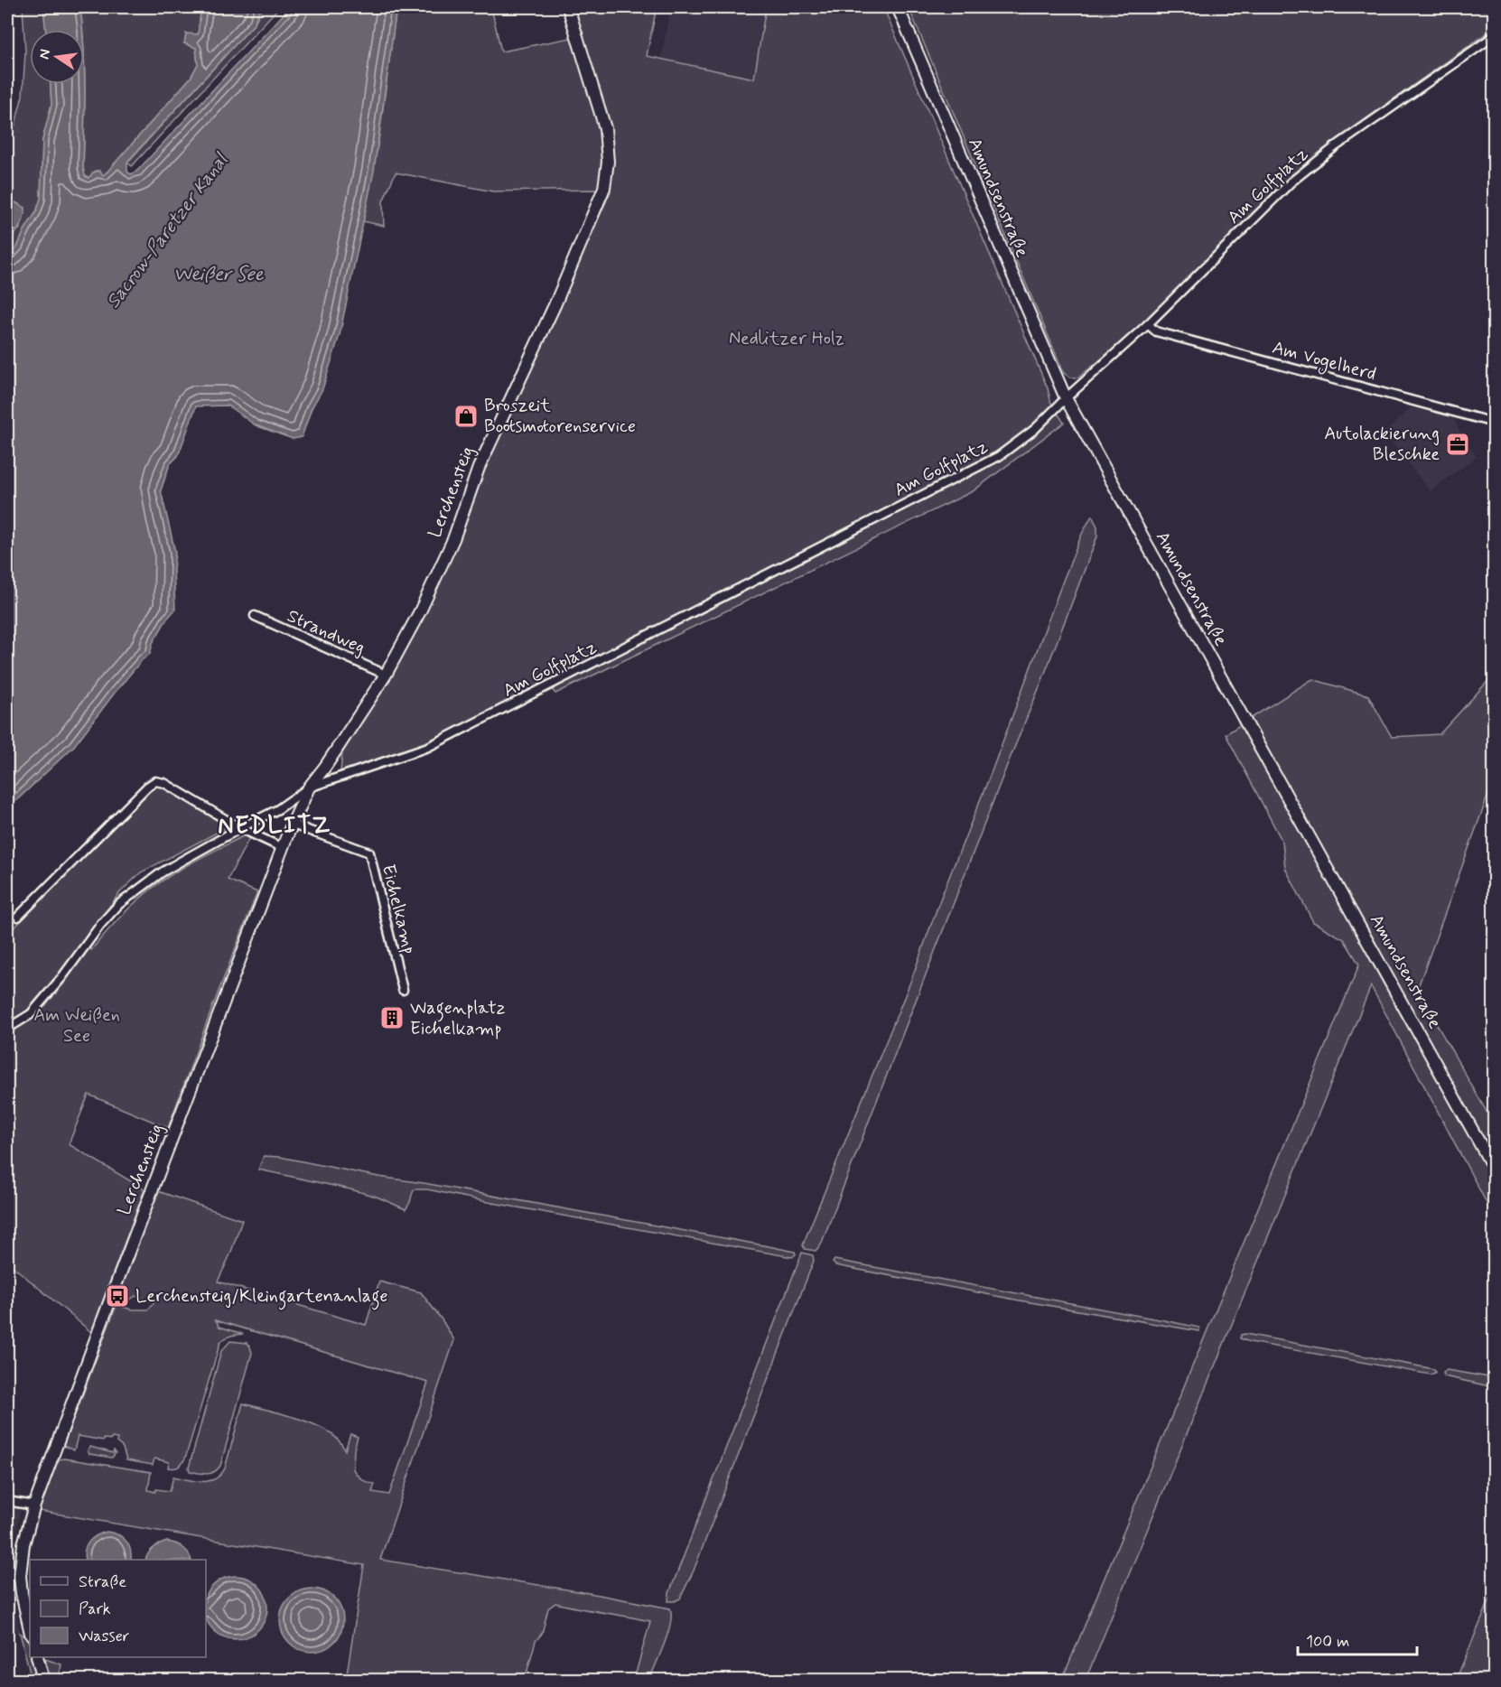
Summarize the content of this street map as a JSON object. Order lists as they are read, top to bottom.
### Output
{
  "streets": {
    "street": [
      "Am Golfplatz",
      "Amundsenstraße",
      "Am Vogelherd",
      "Lerchensteig",
      "Strandweg",
      "Eichelkamp"
    ]
  },
  "crossings": [
    ["Am Golfplatz", "Amundsenstraße"],
    ["Am Golfplatz", "Am Vogelherd"],
    ["Am Golfplatz", "Lerchensteig"],
    ["Lerchensteig", "Strandweg"],
    ["Lerchensteig", "Eichelkamp"]
  ],
  "districts": ["NEDLITZ"],
  "water": ["Sacrow-Paretzer Kanal", "Weißer See"],
  "parks": ["Nedlitzer Holz", "Am Weißen See"],
  "places": {
    "shop": ["Broszeit Bootsmotorenservice"],
    "office": ["Autolackierung Bleschke"],
    "building": ["Wagenplatz Eichelkamp"],
    "bus stop": ["Lerchensteig/Kleingartenanlage"]
  },
  "legend": ["Straße", "Park", "Wasser"],
  "scale_bar": "100 m",
  "north": "left"
}
